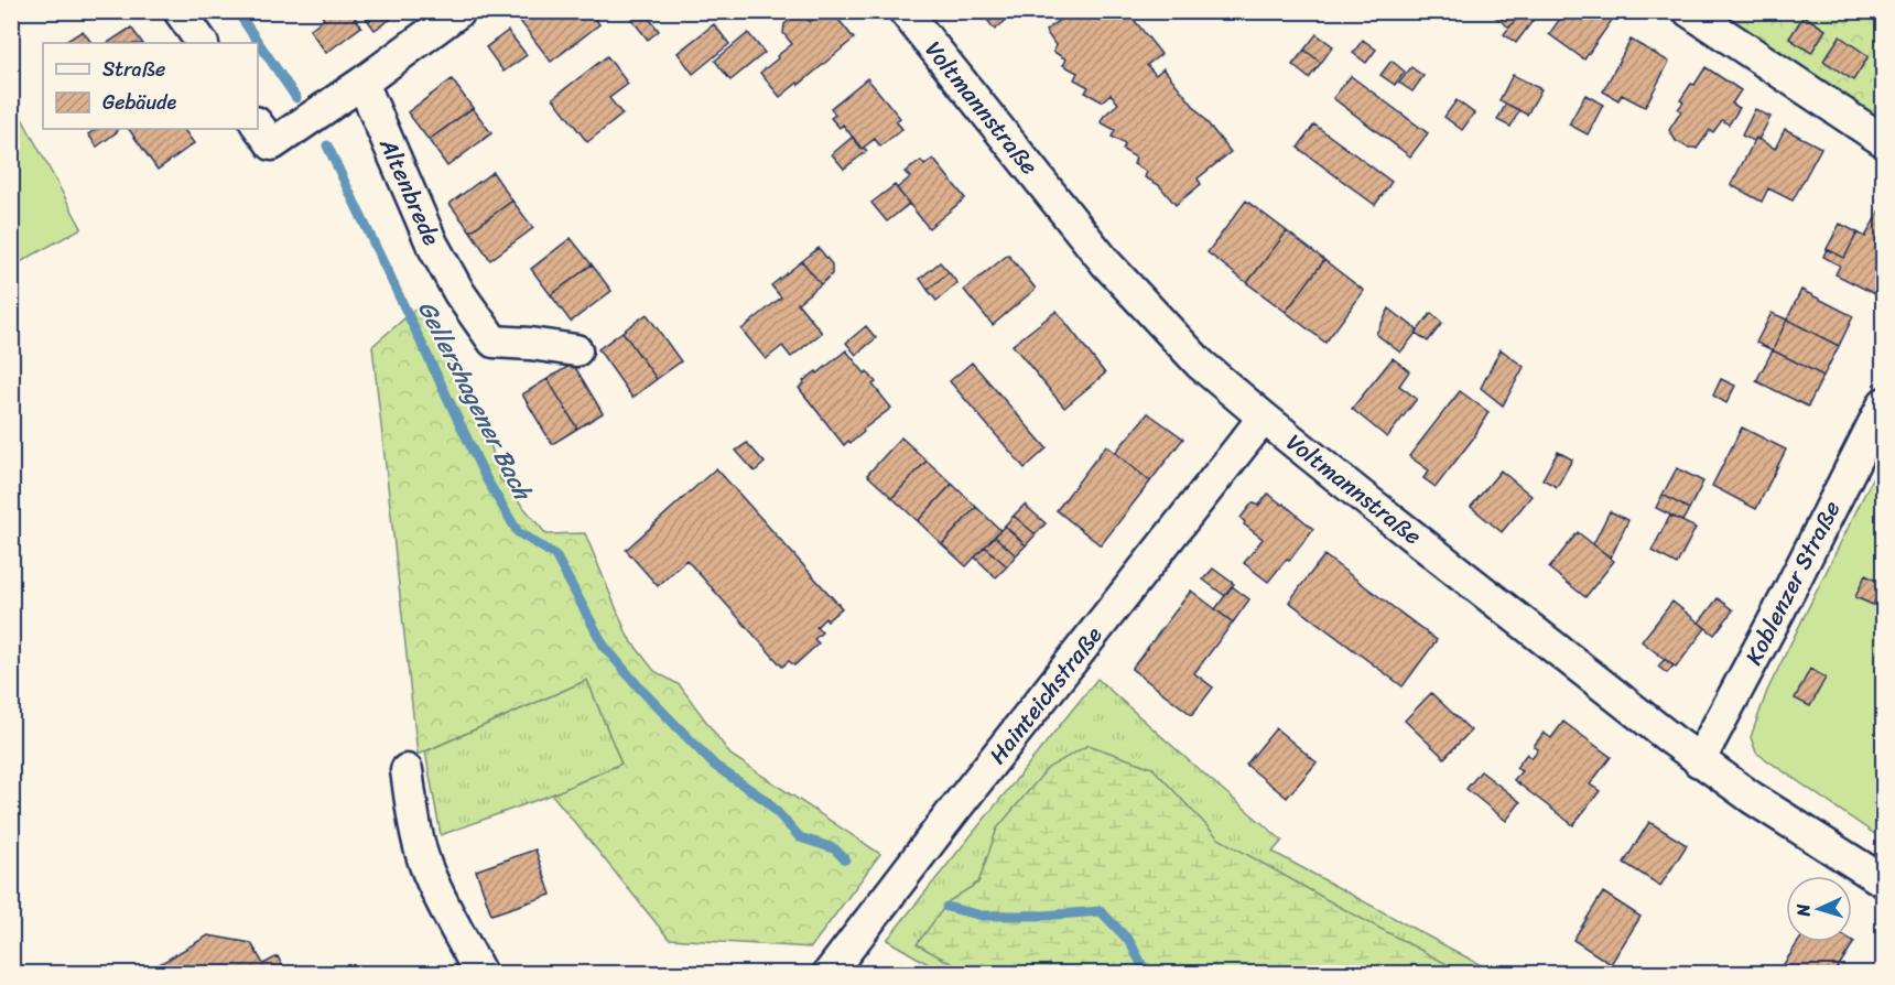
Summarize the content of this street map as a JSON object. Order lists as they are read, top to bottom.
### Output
{
  "streets": {
    "street": [
      "Voltmannstraße",
      "Altenbrede",
      "Koblenzer Straße",
      "Hainteichstraße"
    ]
  },
  "crossings": [
    ["Voltmannstraße", "Koblenzer Straße"],
    ["Voltmannstraße", "Hainteichstraße"]
  ],
  "water": ["Gellershagener Bach"],
  "legend": ["Straße", "Gebäude"],
  "north": "left"
}
